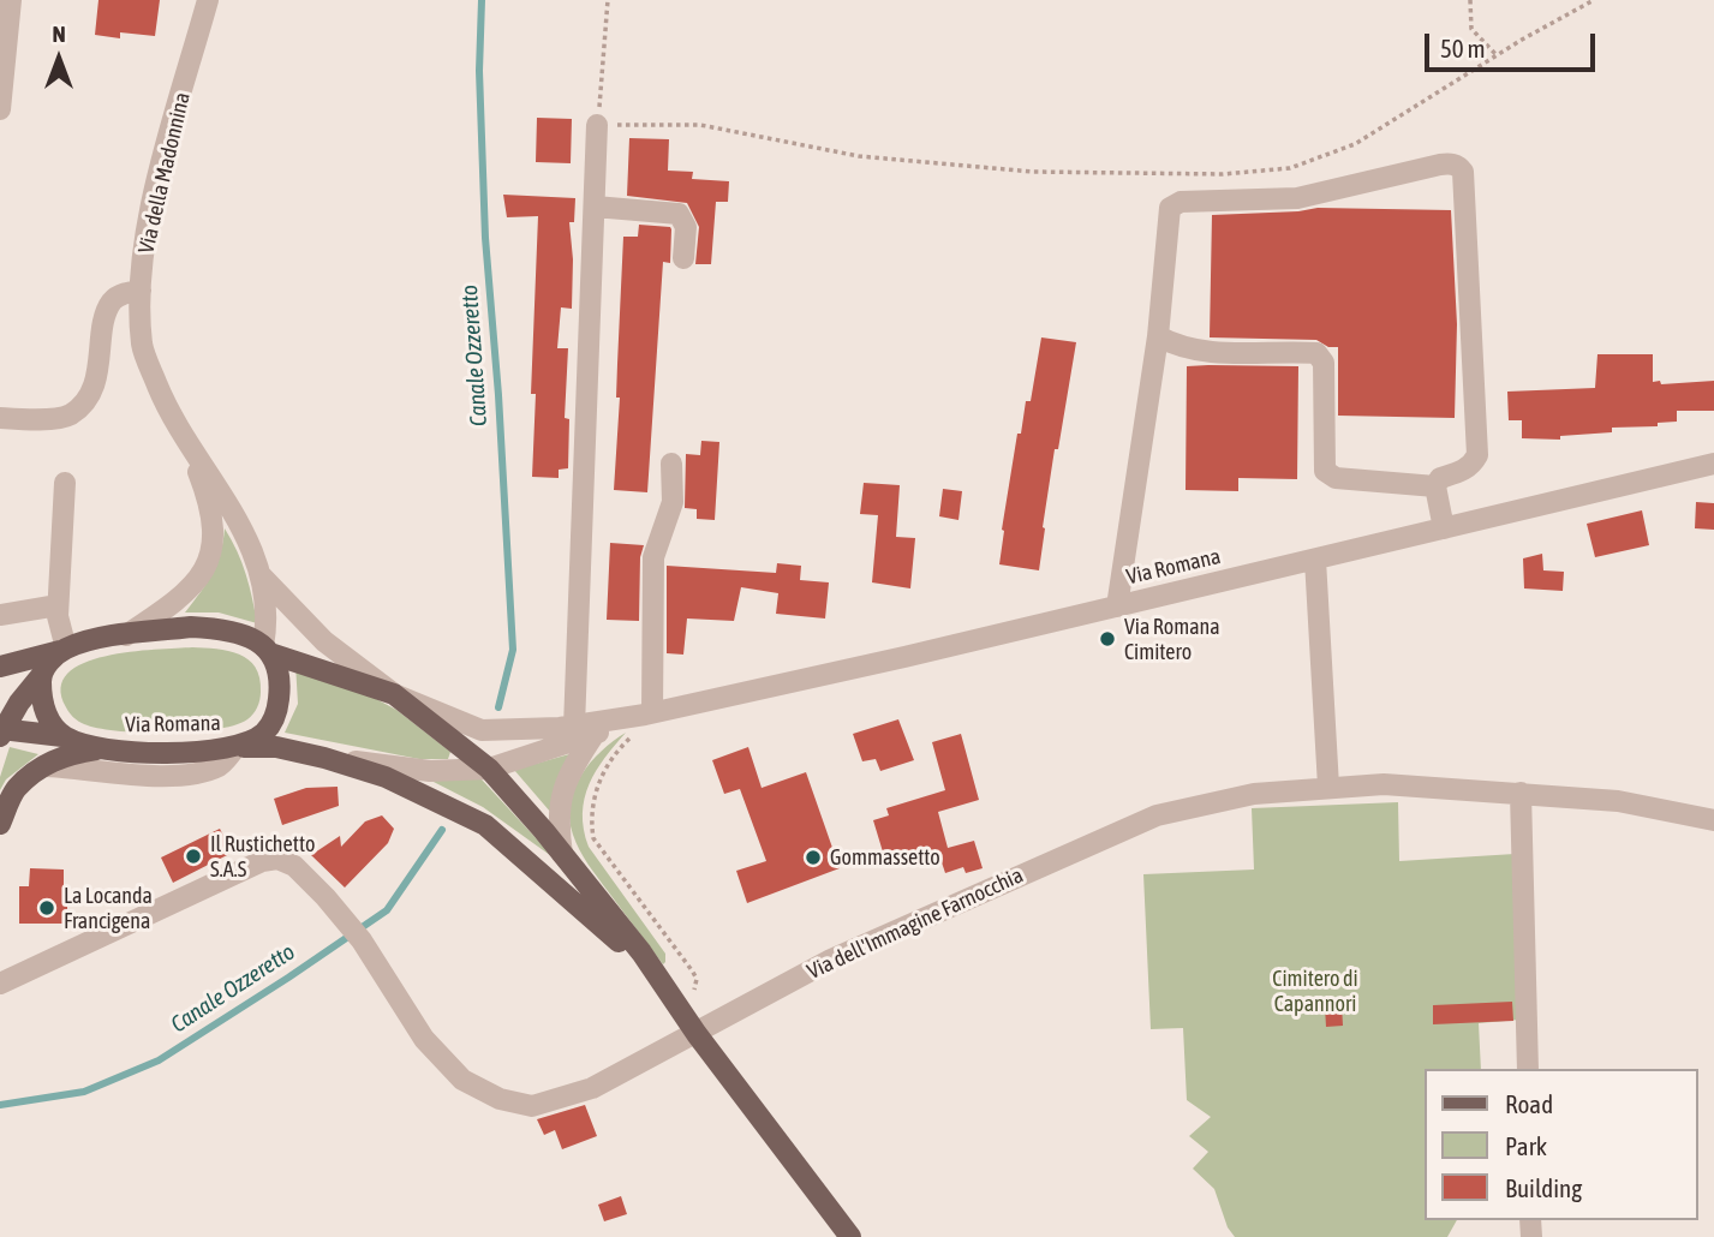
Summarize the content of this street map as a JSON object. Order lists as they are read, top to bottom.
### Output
{
  "streets": {
    "main road": ["Via Romana"],
    "street": ["Via della Madonnina", "Via dell'Immagine Farnocchia"]
  },
  "water": ["Canale Ozzeretto"],
  "parks": ["Cimitero di Capannori"],
  "places": [
    "Via Romana Cimitero",
    "Il Rustichetto S.A.S",
    "Gommassetto",
    "La Locanda Francigena"
  ],
  "legend": ["Road", "Park", "Building"],
  "scale_bar": "50 m",
  "north": "top"
}
